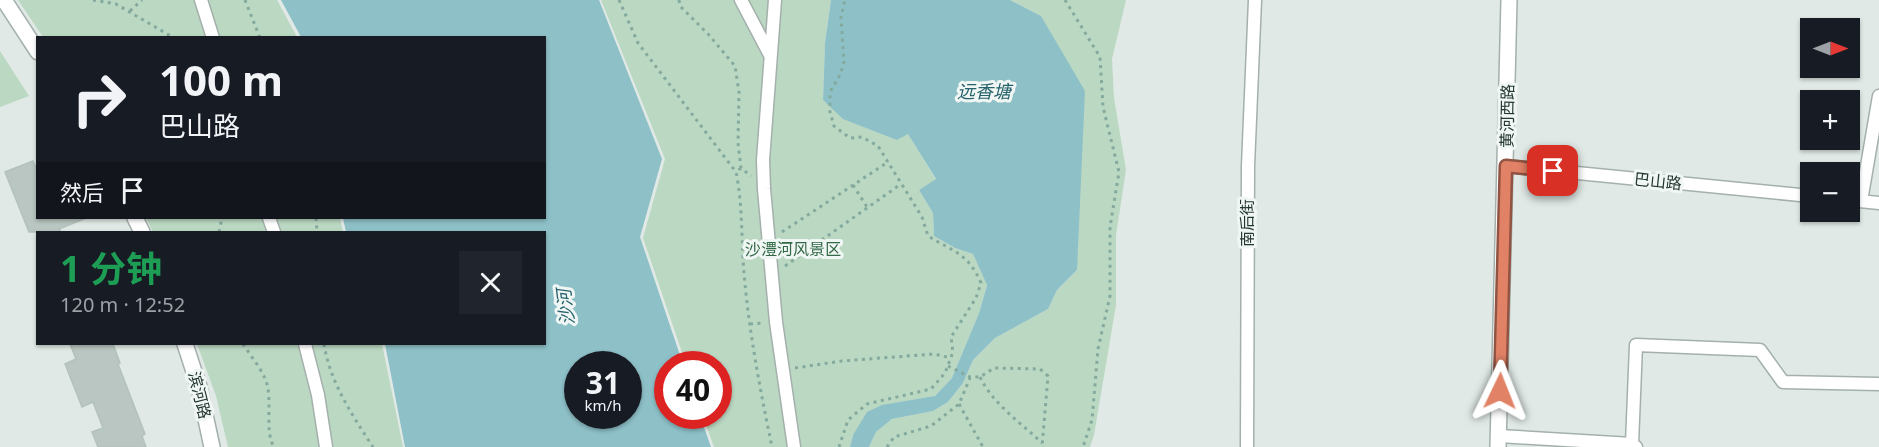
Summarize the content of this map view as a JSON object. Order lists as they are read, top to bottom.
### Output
{
  "streets": {
    "street": [
      "黄河西路",
      "巴山路",
      "南后街",
      "滨河路"
    ]
  },
  "crossings": [
    ["黄河西路", "巴山路"]
  ],
  "water": ["远香塘", "沙河"],
  "parks": ["沙澧河风景区"],
  "north": "right",
  "page": {
    "map_buttons": ["+", "−"],
    "turn": ["100 m", "巴山路"],
    "then": "然后",
    "heading": ["1 分钟", "120 m · 12:52"],
    "speed": "31 km/h",
    "limit": "40"
  }
}
